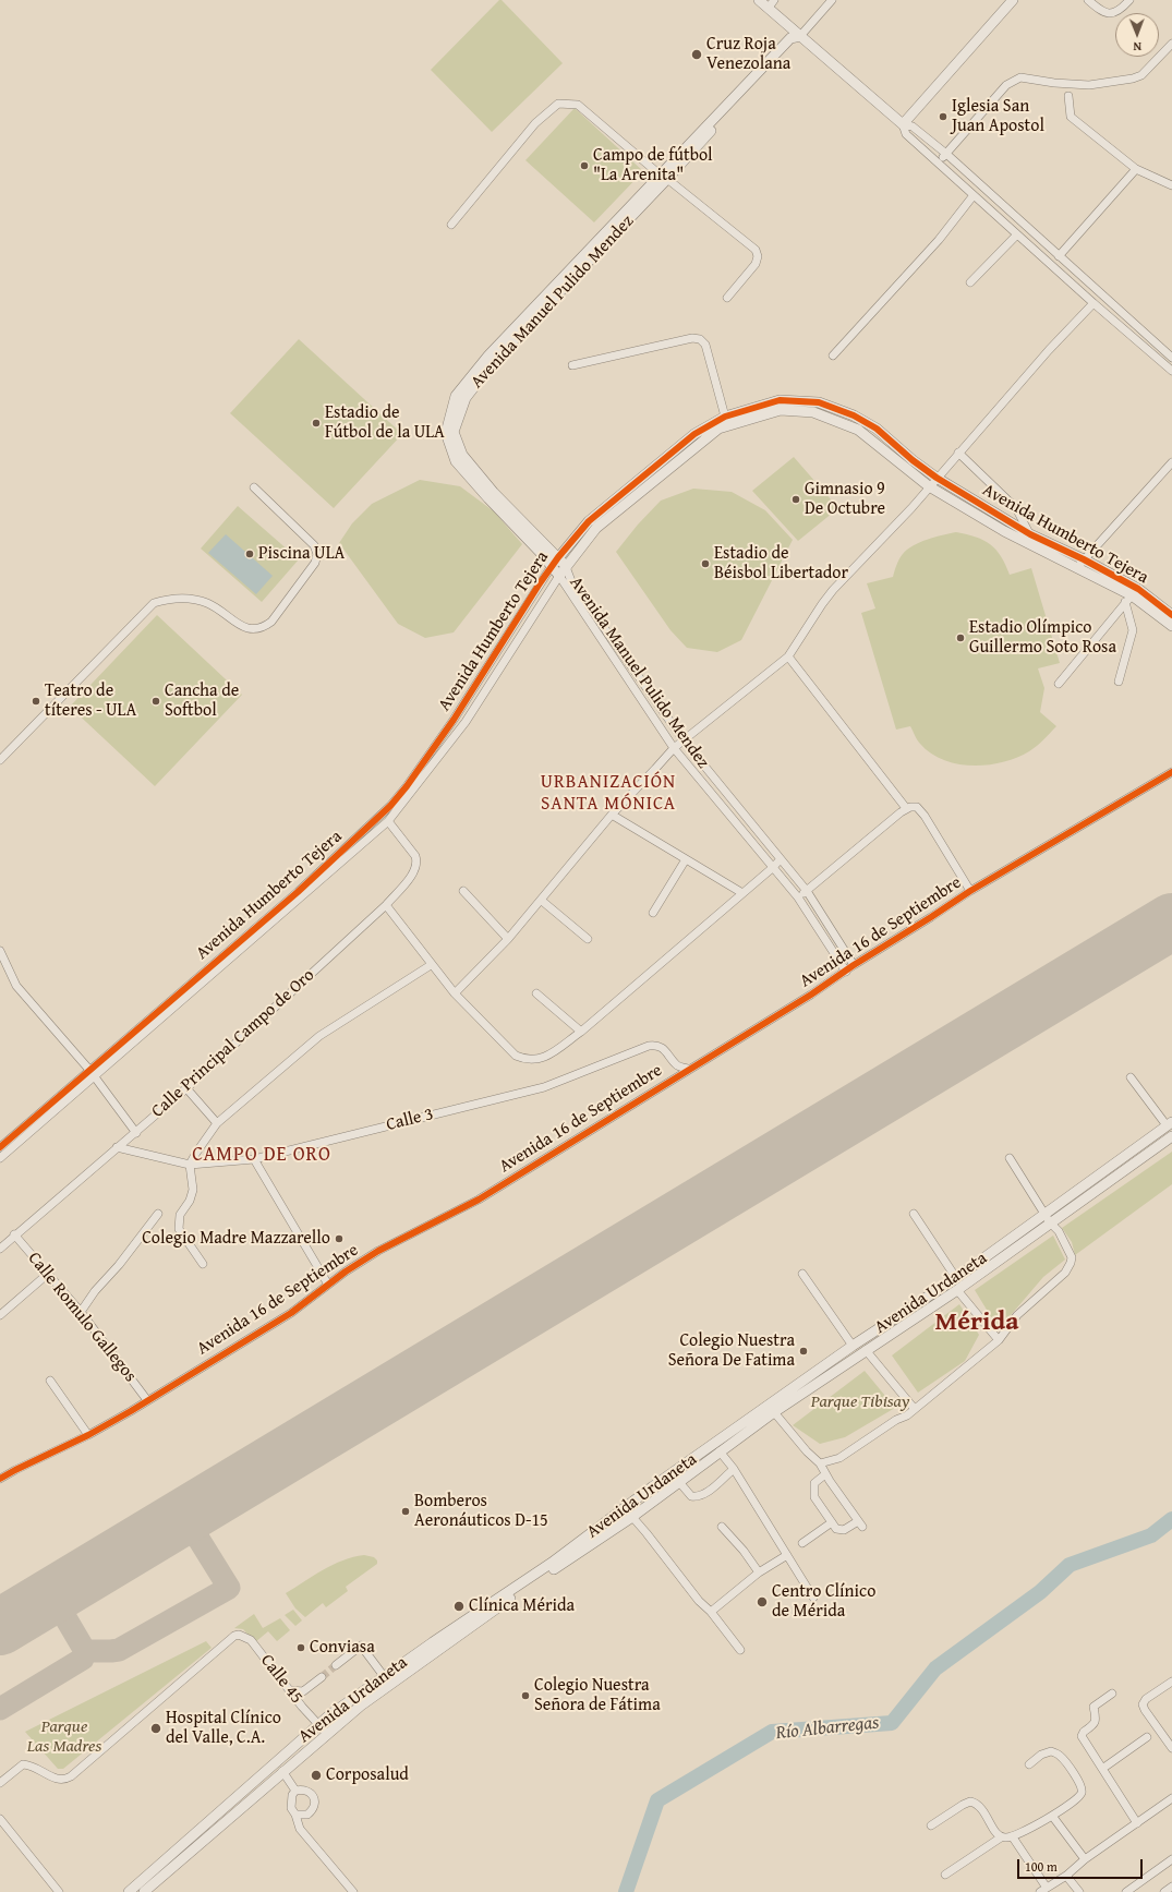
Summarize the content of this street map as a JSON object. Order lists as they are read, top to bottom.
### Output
{
  "streets": {
    "street": [
      "Avenida Manuel Pulido Mendez",
      "Avenida Humberto Tejera",
      "Avenida 16 de Septiembre",
      "Calle Principal Campo de Oro",
      "Calle 3",
      "Avenida Urdaneta",
      "Calle Romulo Gallegos",
      "Calle 45"
    ]
  },
  "crossings": [
    ["Avenida Manuel Pulido Mendez", "Avenida Humberto Tejera"],
    ["Avenida Manuel Pulido Mendez", "Avenida 16 de Septiembre"],
    ["Avenida Humberto Tejera", "Calle Principal Campo de Oro"],
    ["Avenida 16 de Septiembre", "Calle 3"],
    ["Avenida 16 de Septiembre", "Calle Romulo Gallegos"],
    ["Calle Principal Campo de Oro", "Calle 3"],
    ["Calle Principal Campo de Oro", "Calle Romulo Gallegos"],
    ["Avenida Urdaneta", "Calle 45"]
  ],
  "districts": ["URBANIZACIÓN SANTA MÓNICA", "CAMPO DE ORO", "Mérida"],
  "water": ["Río Albarregas"],
  "parks": ["Parque Tibisay", "Parque Las Madres"],
  "places": [
    "Cruz Roja Venezolana",
    "Iglesia San Juan Apostol",
    "Campo de fútbol \"La Arenita\"",
    "Estadio de Fútbol de la ULA",
    "Gimnasio 9 De Octubre",
    "Piscina ULA",
    "Estadio de Béisbol Libertador",
    "Estadio Olímpico Guillermo Soto Rosa",
    "Teatro de títeres - ULA",
    "Cancha de Softbol",
    "Colegio Madre Mazzarello",
    "Colegio Nuestra Señora De Fatima",
    "Bomberos Aeronáuticos D-15",
    "Centro Clínico de Mérida",
    "Clínica Mérida",
    "Conviasa",
    "Colegio Nuestra Señora de Fátima",
    "Hospital Clínico del Valle, C.A.",
    "Corposalud"
  ],
  "scale_bar": "100 m",
  "north": "bottom"
}
